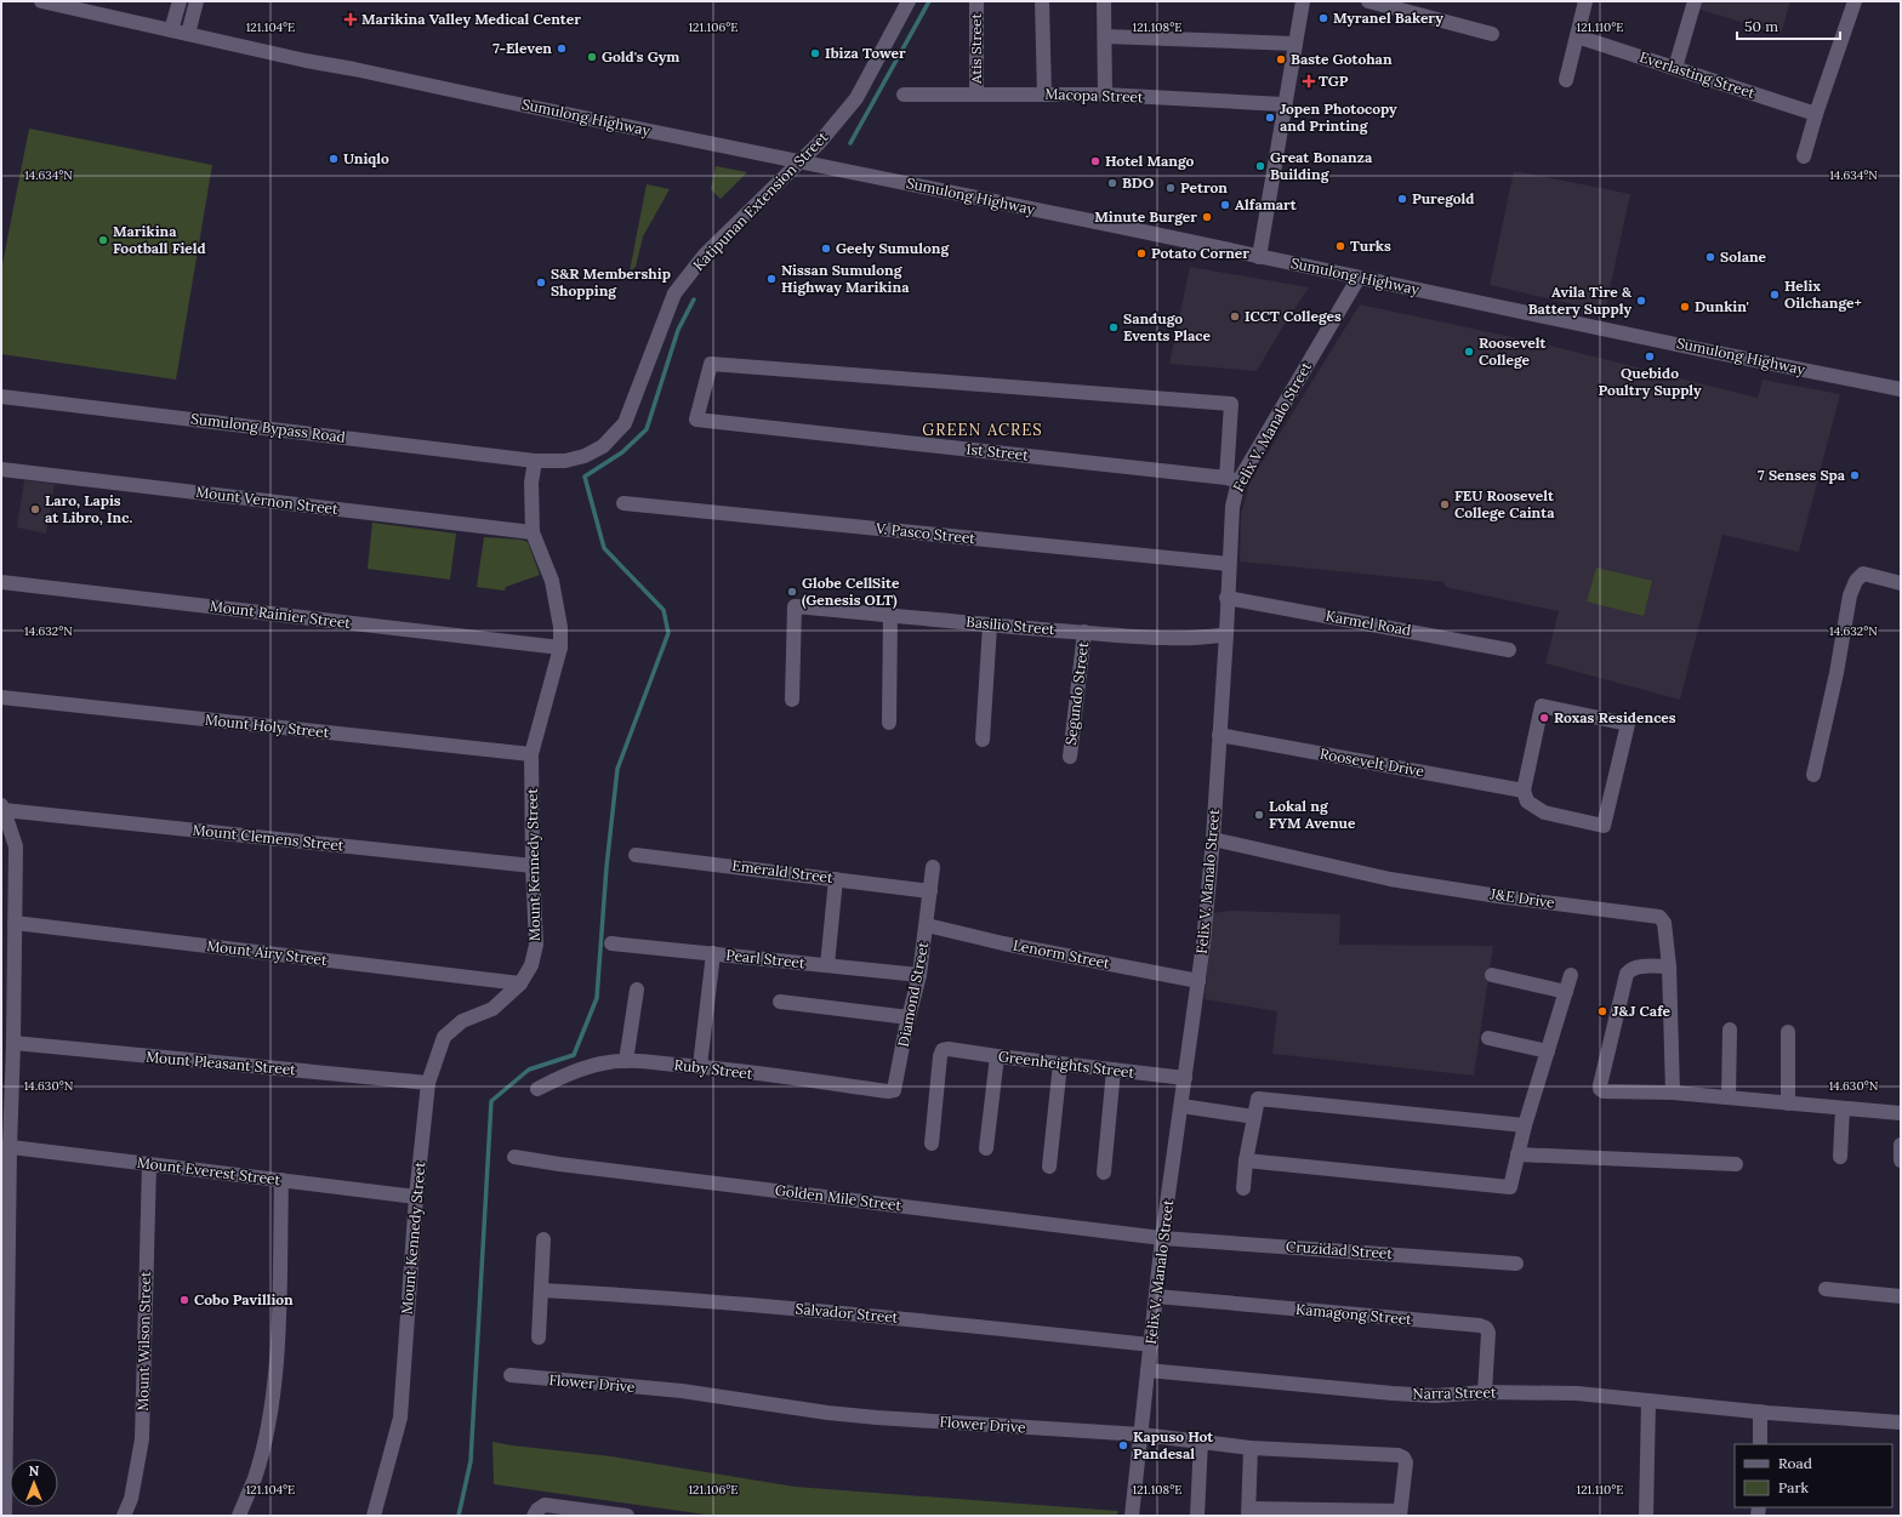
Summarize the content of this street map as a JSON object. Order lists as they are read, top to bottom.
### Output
{
  "streets": {
    "street": [
      "Atis Street",
      "Everlasting Street",
      "Macopa Street",
      "Sumulong Highway",
      "Katipunan Extension Street",
      "Felix V. Manalo Street",
      "Sumulong Bypass Road",
      "1st Street",
      "Mount Vernon Street",
      "V. Pasco Street",
      "Mount Rainier Street",
      "Karmel Road",
      "Basilio Street",
      "Segundo Street",
      "Mount Holy Street",
      "Roosevelt Drive",
      "Mount Clemens Street",
      "Mount Kennedy Street",
      "Emerald Street",
      "J&E Drive",
      "Mount Airy Street",
      "Lenorm Street",
      "Pearl Street",
      "Diamond Street",
      "Mount Pleasant Street",
      "Greenheights Street",
      "Ruby Street",
      "Mount Everest Street",
      "Golden Mile Street",
      "Cruzidad Street",
      "Salvador Street",
      "Kamagong Street",
      "Mount Wilson Street",
      "Flower Drive",
      "Narra Street"
    ]
  },
  "crossings": [
    ["Atis Street", "Macopa Street"],
    ["Sumulong Highway", "Katipunan Extension Street"],
    ["Sumulong Highway", "Felix V. Manalo Street"],
    ["Katipunan Extension Street", "Sumulong Bypass Road"],
    ["Katipunan Extension Street", "Mount Kennedy Street"],
    ["Felix V. Manalo Street", "1st Street"],
    ["Felix V. Manalo Street", "V. Pasco Street"],
    ["Felix V. Manalo Street", "Karmel Road"],
    ["Felix V. Manalo Street", "Basilio Street"],
    ["Felix V. Manalo Street", "Roosevelt Drive"],
    ["Felix V. Manalo Street", "J&E Drive"],
    ["Felix V. Manalo Street", "Lenorm Street"],
    ["Felix V. Manalo Street", "Greenheights Street"],
    ["Felix V. Manalo Street", "Golden Mile Street"],
    ["Felix V. Manalo Street", "Cruzidad Street"],
    ["Felix V. Manalo Street", "Salvador Street"],
    ["Felix V. Manalo Street", "Kamagong Street"],
    ["Felix V. Manalo Street", "Flower Drive"],
    ["Felix V. Manalo Street", "Narra Street"],
    ["Sumulong Bypass Road", "Mount Kennedy Street"],
    ["Mount Vernon Street", "Mount Kennedy Street"],
    ["Mount Rainier Street", "Mount Kennedy Street"],
    ["Basilio Street", "Segundo Street"],
    ["Mount Holy Street", "Mount Kennedy Street"],
    ["Mount Clemens Street", "Mount Kennedy Street"],
    ["Mount Kennedy Street", "Mount Airy Street"],
    ["Mount Kennedy Street", "Mount Pleasant Street"],
    ["Mount Kennedy Street", "Mount Everest Street"],
    ["Emerald Street", "Diamond Street"],
    ["Lenorm Street", "Diamond Street"],
    ["Pearl Street", "Diamond Street"],
    ["Diamond Street", "Ruby Street"],
    ["Mount Everest Street", "Mount Wilson Street"],
    ["Golden Mile Street", "Cruzidad Street"],
    ["Kamagong Street", "Narra Street"]
  ],
  "districts": ["GREEN ACRES"],
  "places": {
    "other": [
      "Myranel Bakery",
      "7-Eleven",
      "Ibiza Tower",
      "Gold's Gym",
      "Baste Gotohan",
      "Jopen Photocopy and Printing",
      "Uniqlo",
      "Hotel Mango",
      "Great Bonanza Building",
      "BDO",
      "Petron",
      "Puregold",
      "Alfamart",
      "Minute Burger",
      "Marikina Football Field",
      "Turks",
      "Geely Sumulong",
      "Potato Corner",
      "Solane",
      "Nissan Sumulong Highway Marikina",
      "S&R Membership Shopping",
      "Helix Oilchange+",
      "Avila Tire & Battery Supply",
      "Dunkin'",
      "ICCT Colleges",
      "Sandugo Events Place",
      "Roosevelt College",
      "Quebido Poultry Supply",
      "7 Senses Spa",
      "FEU Roosevelt College Cainta",
      "Laro, Lapis at Libro, Inc.",
      "Globe CellSite (Genesis OLT)",
      "Roxas Residences",
      "Lokal ng FYM Avenue",
      "J&J Cafe",
      "Cobo Pavillion",
      "Kapuso Hot Pandesal"
    ],
    "health": ["Marikina Valley Medical Center", "TGP"]
  },
  "legend": ["Road", "Park"],
  "scale_bar": "50 m",
  "north": "top",
  "coordinates": [
    "121.104°E",
    "121.106°E",
    "121.108°E",
    "121.110°E",
    "14.634°N",
    "14.632°N",
    "14.630°N"
  ]
}
